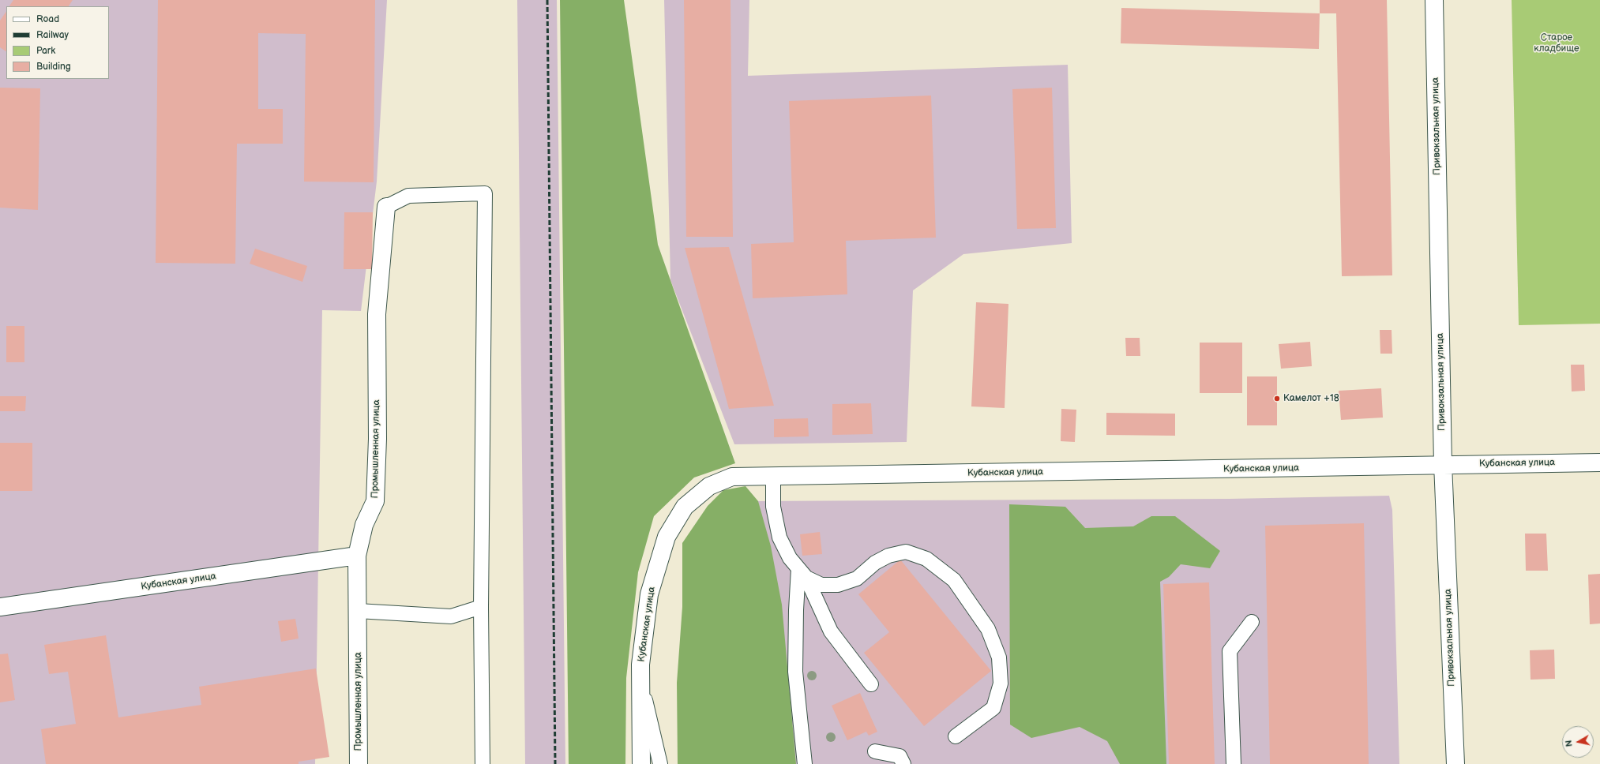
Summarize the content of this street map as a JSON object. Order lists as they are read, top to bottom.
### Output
{
  "streets": {
    "street": ["Привокзальная улица", "Промышленная улица", "Кубанская улица"]
  },
  "crossings": [
    ["Привокзальная улица", "Кубанская улица"],
    ["Промышленная улица", "Кубанская улица"]
  ],
  "parks": ["Старое кладбище"],
  "places": ["Камелот +18"],
  "legend": [
    "Road",
    "Railway",
    "Park",
    "Building"
  ],
  "north": "left"
}
